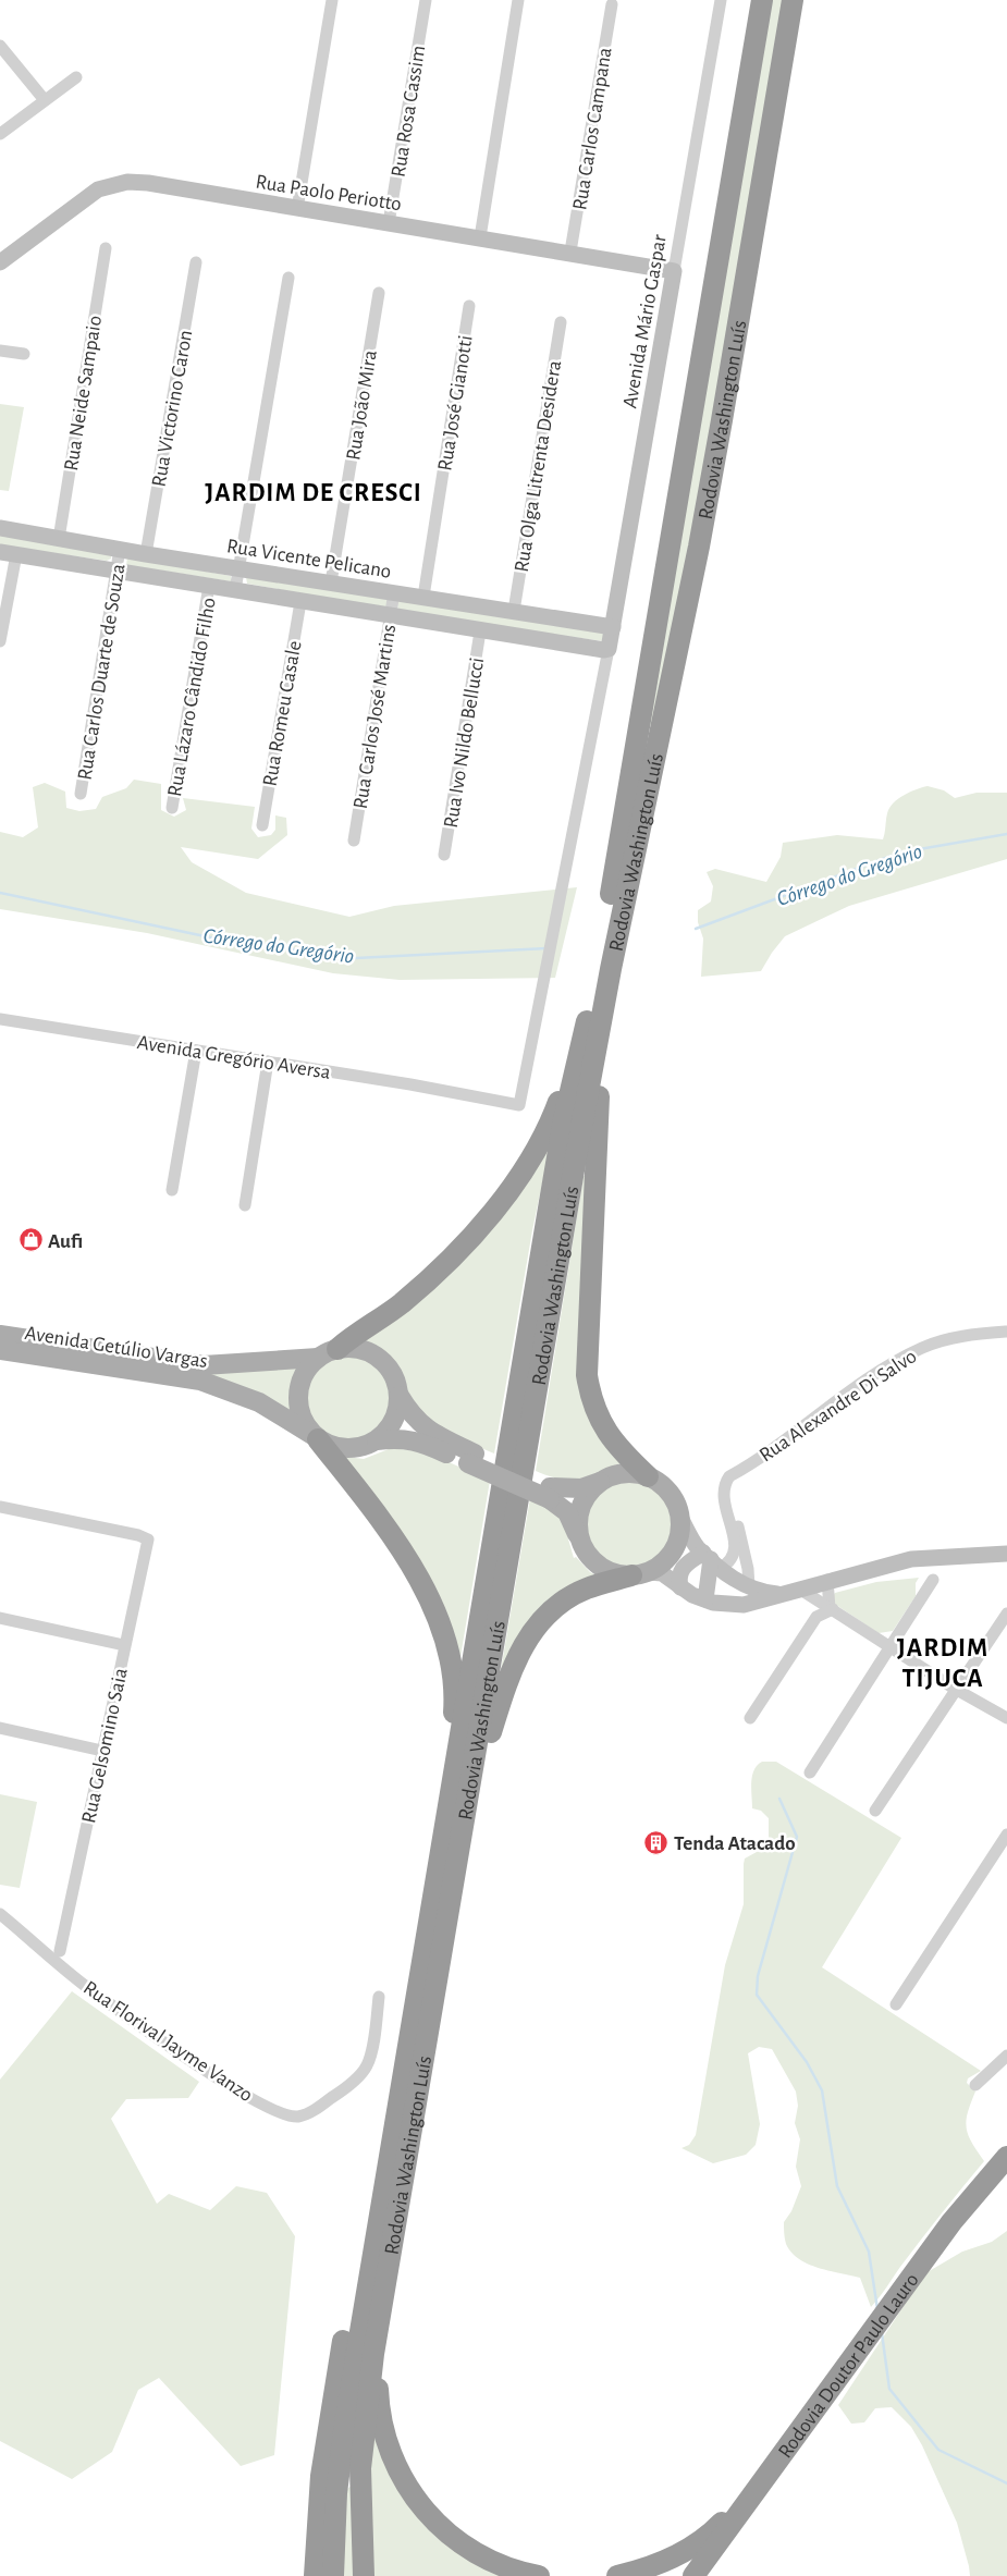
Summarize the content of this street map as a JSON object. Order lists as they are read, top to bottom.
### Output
{
  "streets": {
    "highway": ["Rodovia Washington Luís", "Rodovia Doutor Paulo Lauro"],
    "main road": ["Avenida Getúlio Vargas"],
    "street": [
      "Rua Rosa Cassim",
      "Rua Carlos Campana",
      "Rua Paolo Periotto",
      "Avenida Mário Gaspar",
      "Rua Neide Sampaio",
      "Rua José Gianotti",
      "Rua João Mira",
      "Rua Victorino Caron",
      "Rua Olga Litrenta Desidera",
      "Rua Vicente Pelicano",
      "Rua Carlos Duarte de Souza",
      "Rua Lázaro Cândido Filho",
      "Rua Romeu Casale",
      "Rua Carlos José Martins",
      "Rua Ivo Nildo Bellucci",
      "Avenida Gregório Aversa",
      "Rua Alexandre Di Salvo",
      "Rua Gelsomino Saia",
      "Rua Florival Jayme Vanzo"
    ]
  },
  "crossings": [
    ["Rua Rosa Cassim", "Rua Paolo Periotto"],
    ["Rua Carlos Campana", "Rua Paolo Periotto"],
    ["Rua Paolo Periotto", "Avenida Mário Gaspar"],
    ["Avenida Mário Gaspar", "Rua Vicente Pelicano"],
    ["Avenida Mário Gaspar", "Avenida Gregório Aversa"],
    ["Rua Neide Sampaio", "Rua Vicente Pelicano"],
    ["Rua José Gianotti", "Rua Vicente Pelicano"],
    ["Rua João Mira", "Rua Vicente Pelicano"],
    ["Rua Victorino Caron", "Rua Vicente Pelicano"],
    ["Rua Olga Litrenta Desidera", "Rua Vicente Pelicano"],
    ["Rua Vicente Pelicano", "Rua Carlos Duarte de Souza"],
    ["Rua Vicente Pelicano", "Rua Carlos José Martins"]
  ],
  "districts": ["JARDIM DE CRESCI", "JARDIM TIJUCA"],
  "water": ["Córrego do Gregório"],
  "places": {
    "shop": ["Aufi"],
    "building": ["Tenda Atacado"]
  }
}
